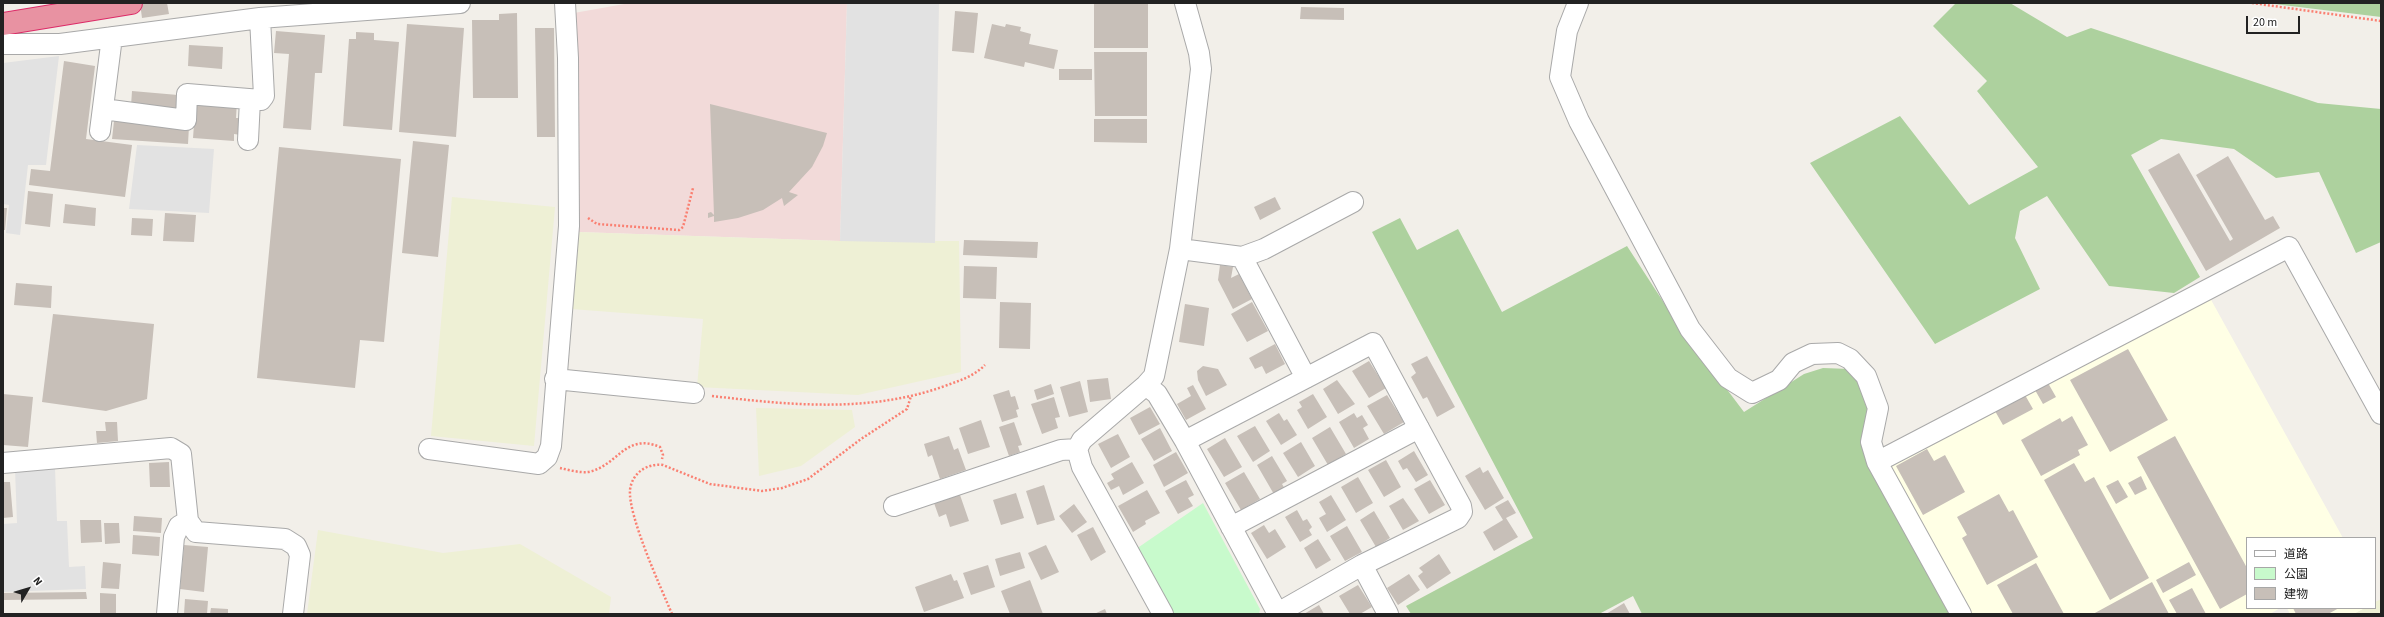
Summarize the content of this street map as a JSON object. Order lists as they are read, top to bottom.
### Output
{
  "legend": ["道路", "公園", "建物"],
  "scale_bar": "20 m",
  "north": "top right"
}
